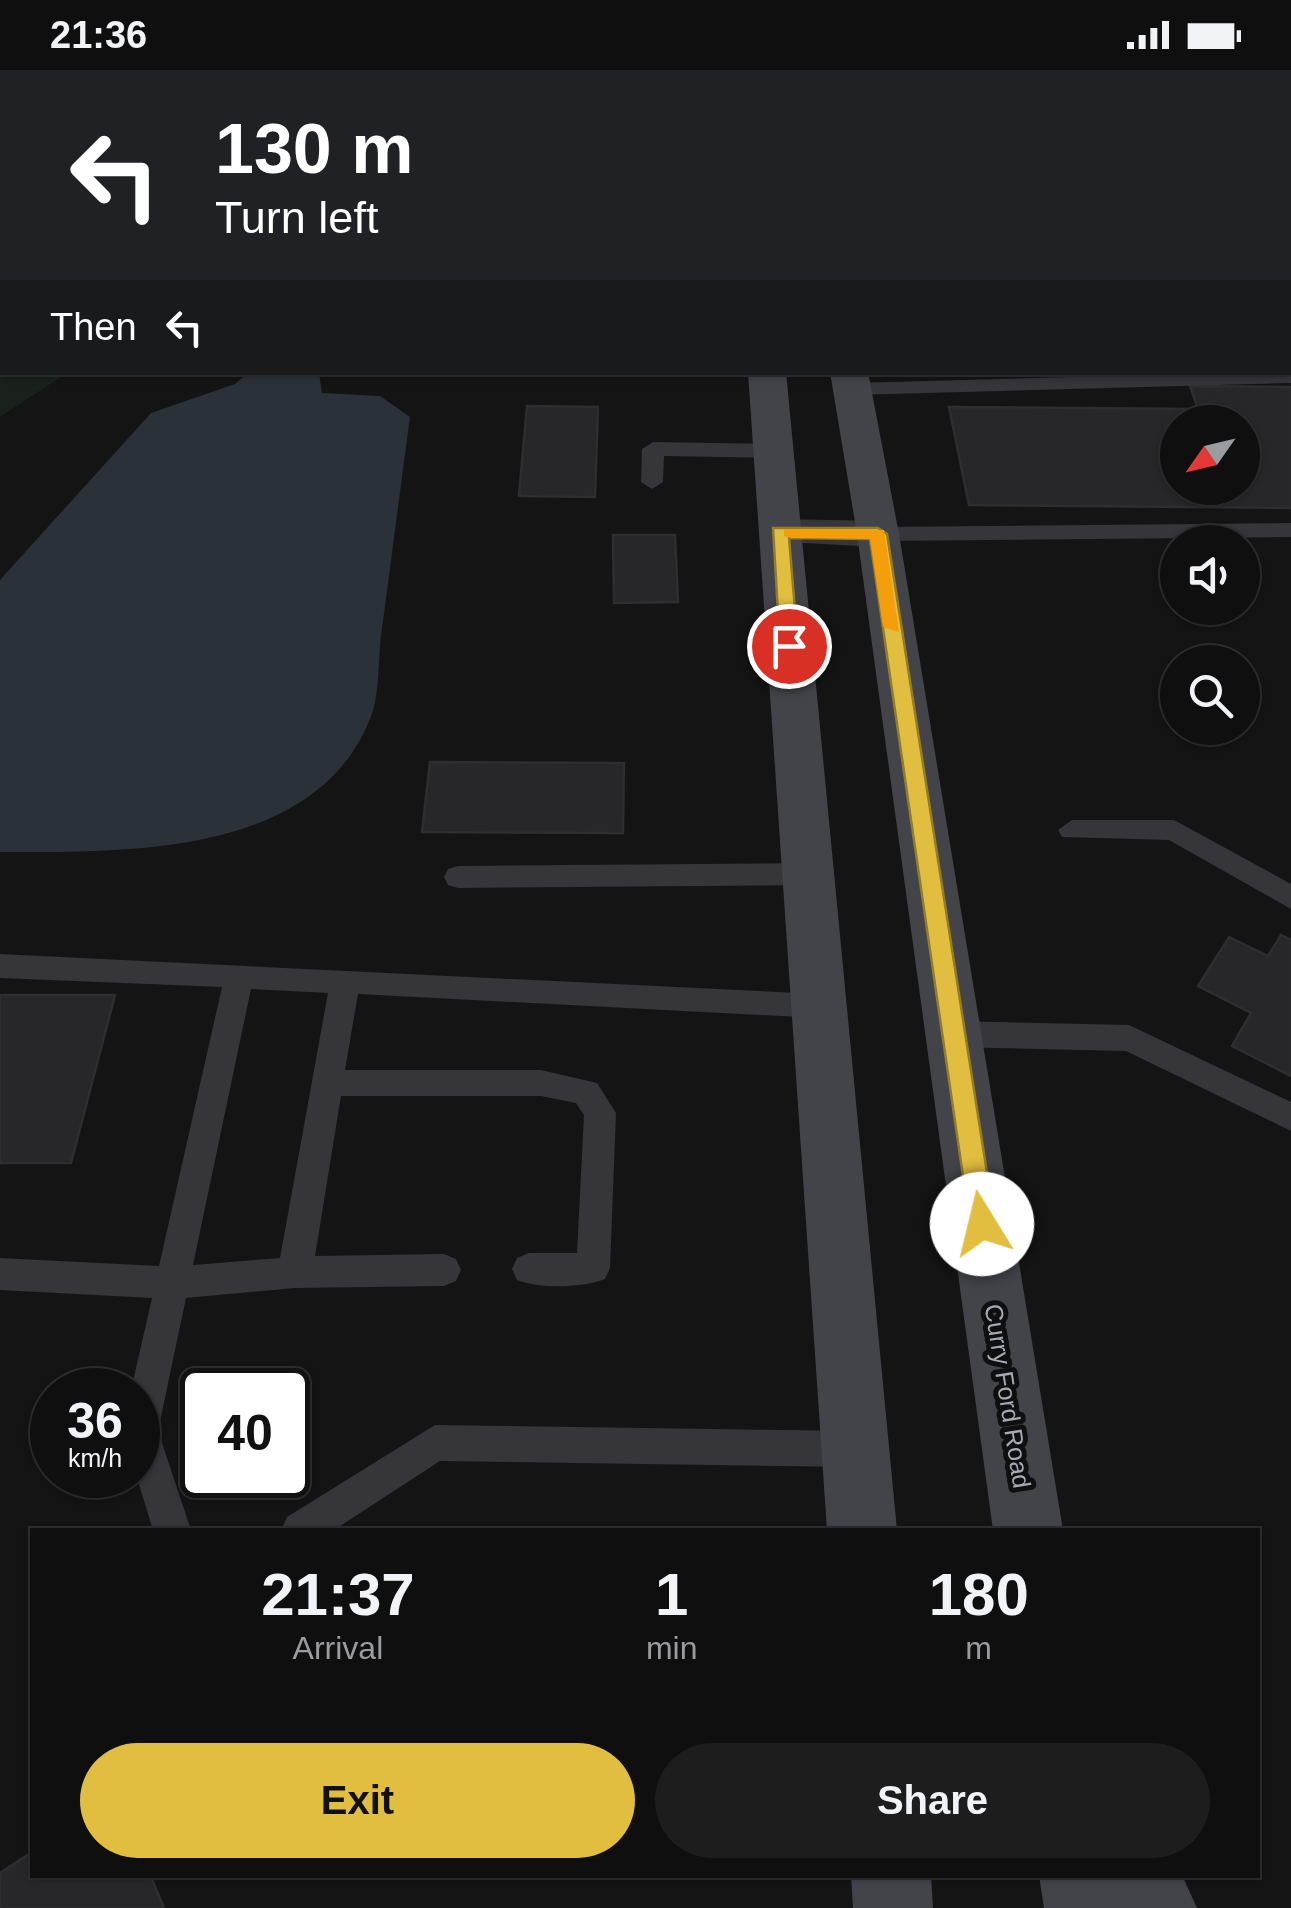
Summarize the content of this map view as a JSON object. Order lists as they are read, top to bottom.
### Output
{
  "streets": {
    "street": ["Curry Ford Road"]
  },
  "north": "bottom left",
  "page": {
    "status": "21:36",
    "turn": ["130 m", "Turn left"],
    "then": "Then",
    "speed": "36 km/h",
    "limit": "40",
    "eta": [
      "21:37",
      "Arrival",
      "1",
      "min",
      "180",
      "m"
    ],
    "buttons": ["Exit", "Share"]
  }
}
